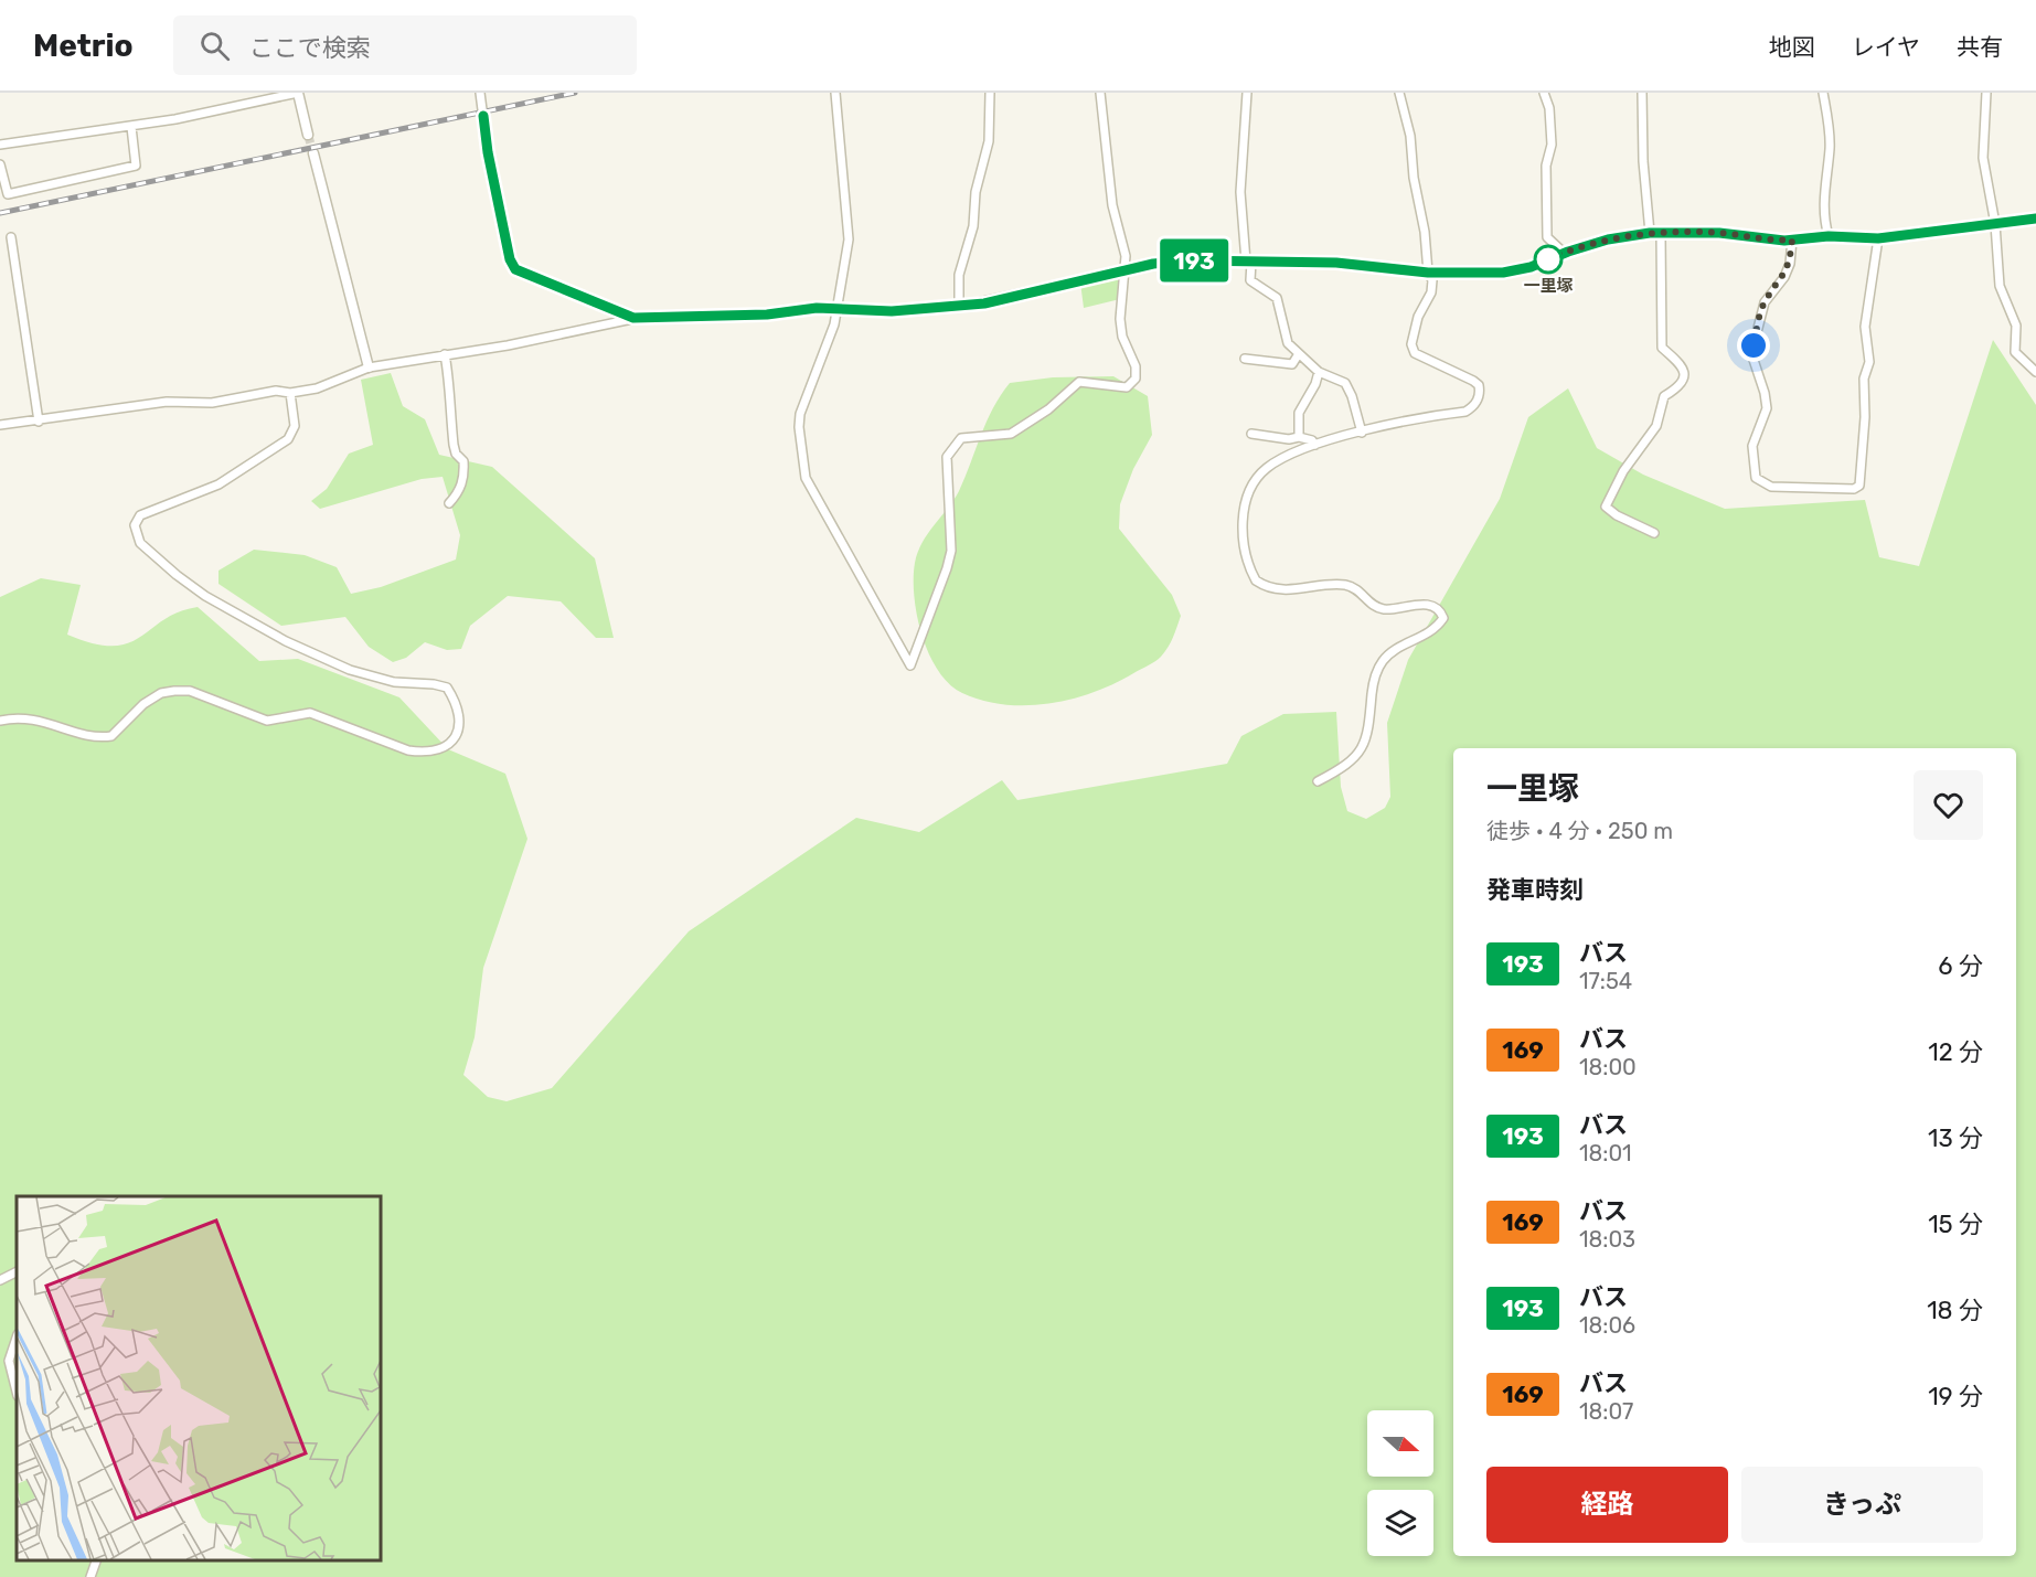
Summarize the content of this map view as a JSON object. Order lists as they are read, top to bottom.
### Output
{
  "places": ["一里塚"],
  "lines": ["bus line 193"],
  "north": "right",
  "page": {
    "header": "Metrio",
    "search": "ここで検索",
    "nav": ["地図", "レイヤ", "共有"],
    "on_map": "193",
    "heading": [
      ["一里塚", "徒歩 · 4 分 · 250 m"],
      "発車時刻"
    ],
    "list": [
      {
        "mark": "193",
        "name": "バス",
        "note": "17:54",
        "value": "6 分"
      },
      {
        "mark": "169",
        "name": "バス",
        "note": "18:00",
        "value": "12 分"
      },
      {
        "mark": "193",
        "name": "バス",
        "note": "18:01",
        "value": "13 分"
      },
      {
        "mark": "169",
        "name": "バス",
        "note": "18:03",
        "value": "15 分"
      },
      {
        "mark": "193",
        "name": "バス",
        "note": "18:06",
        "value": "18 分"
      },
      {
        "mark": "169",
        "name": "バス",
        "note": "18:07",
        "value": "19 分"
      }
    ],
    "buttons": ["経路", "きっぷ"]
  }
}
